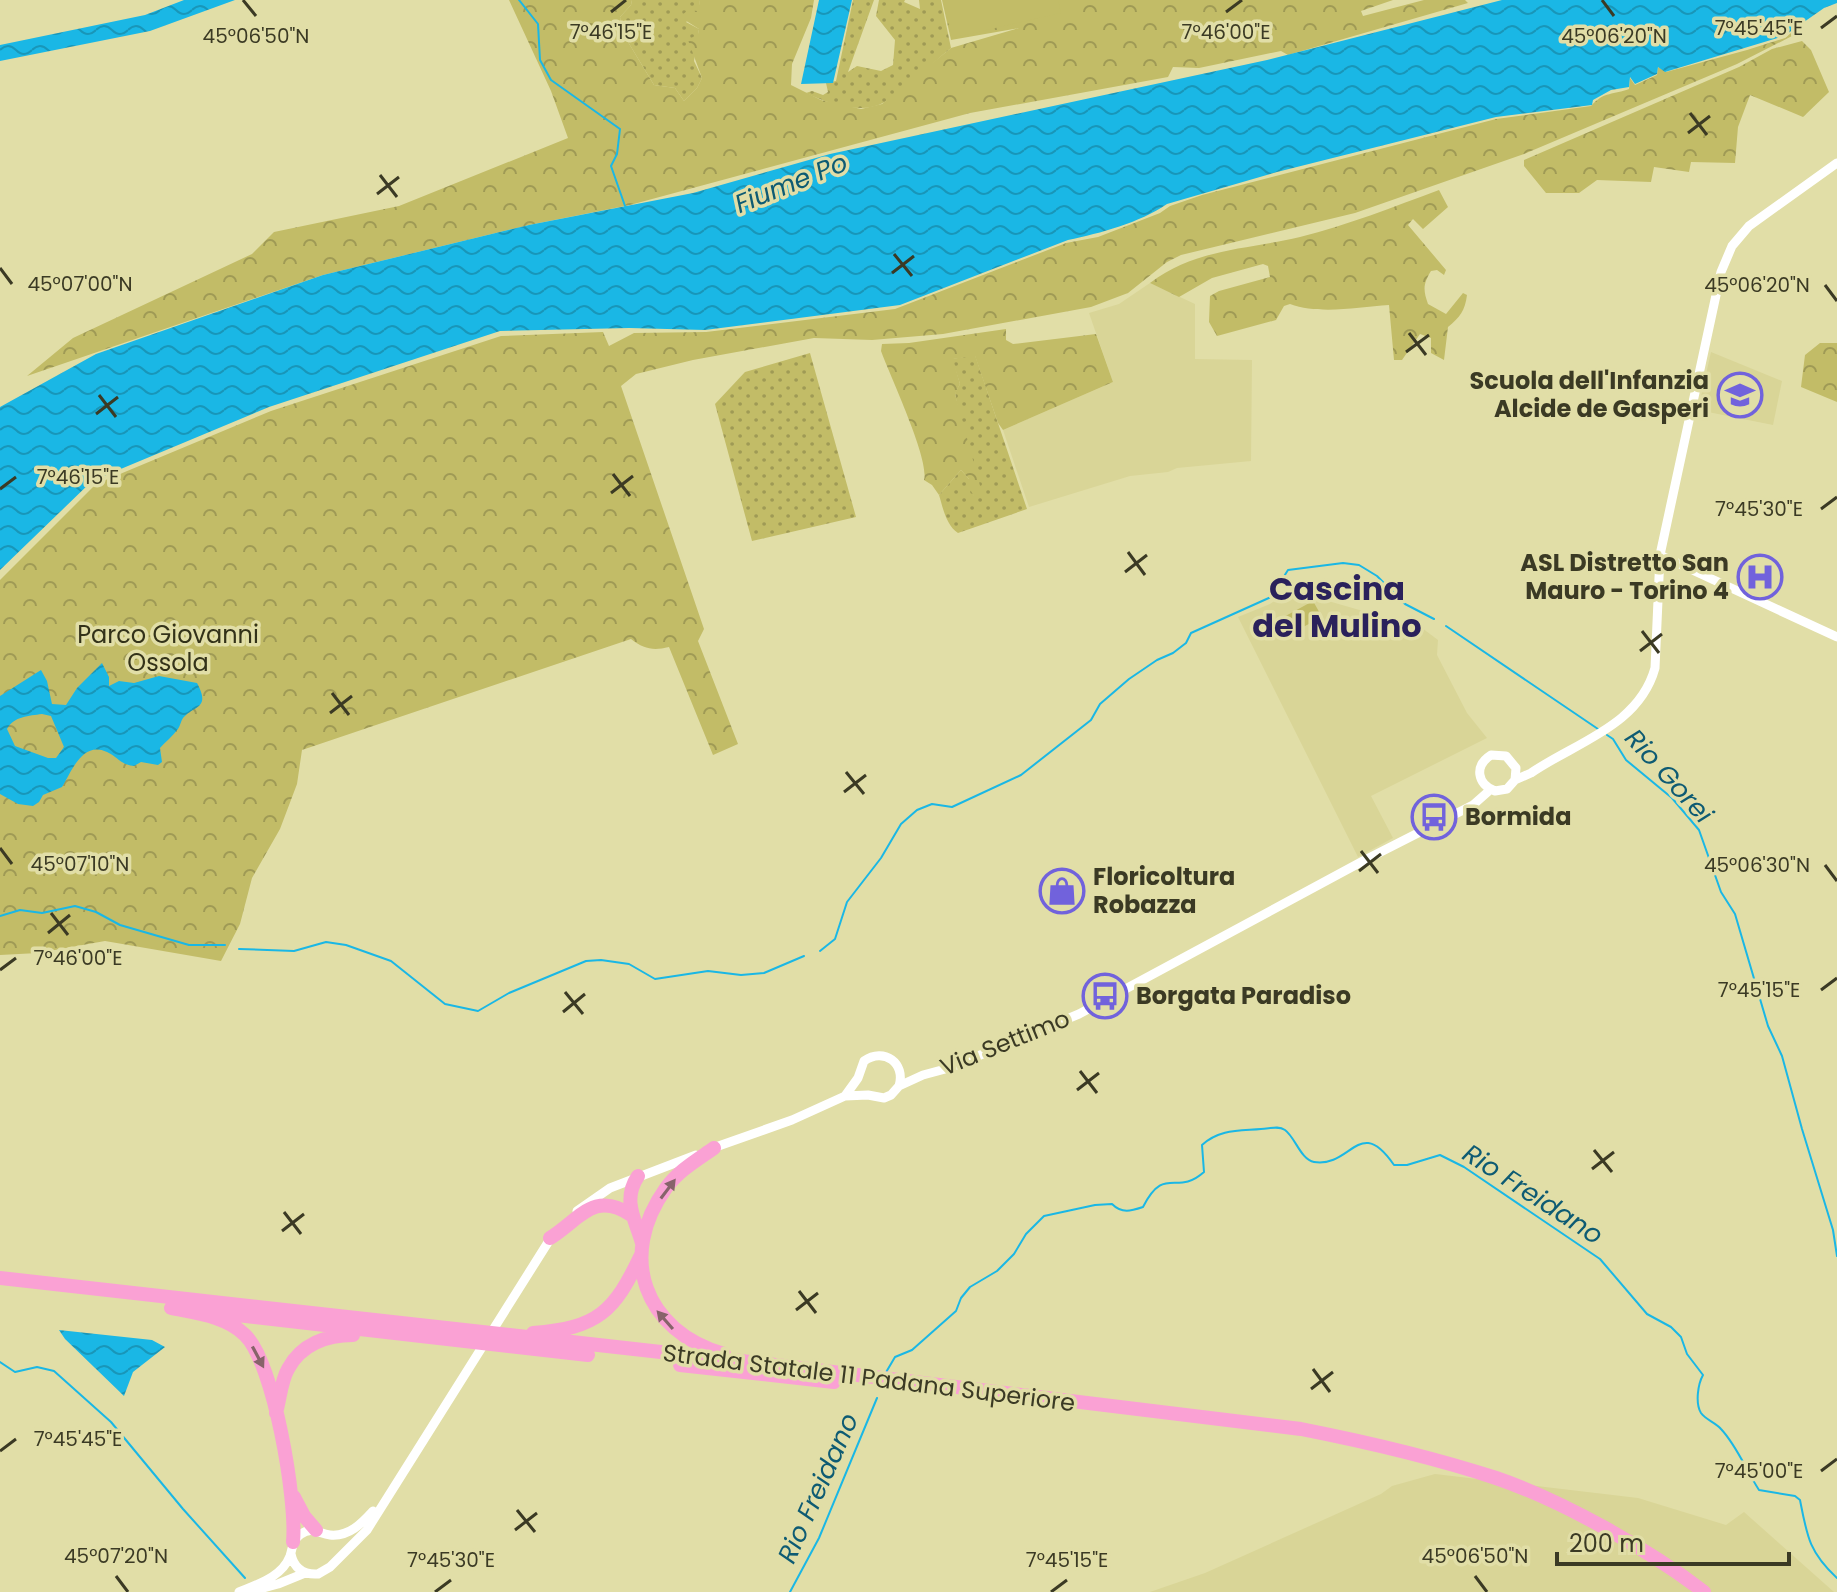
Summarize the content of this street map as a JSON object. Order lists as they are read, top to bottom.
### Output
{
  "streets": {
    "highway": ["Strada Statale 11 Padana Superiore"],
    "street": ["Via Settimo"]
  },
  "districts": ["Cascina del Mulino"],
  "water": ["Fiume Po", "Rio Gorei", "Rio Freidano"],
  "parks": ["Parco Giovanni Ossola"],
  "places": {
    "school or university": ["Scuola dell'Infanzia Alcide de Gasperi"],
    "hospital": ["ASL Distretto San Mauro - Torino 4"],
    "bus stop": ["Bormida", "Borgata Paradiso"],
    "shop": ["Floricoltura Robazza"]
  },
  "scale_bar": "200 m",
  "coordinates": [
    "7°45'45\"E",
    "7°46'15\"E",
    "7°46'00\"E",
    "45°06'50\"N",
    "45°06'20\"N",
    "45°07'00\"N",
    "7°45'30\"E",
    "45°07'10\"N",
    "45°06'30\"N",
    "7°45'15\"E",
    "7°45'00\"E",
    "45°07'20\"N"
  ]
}
